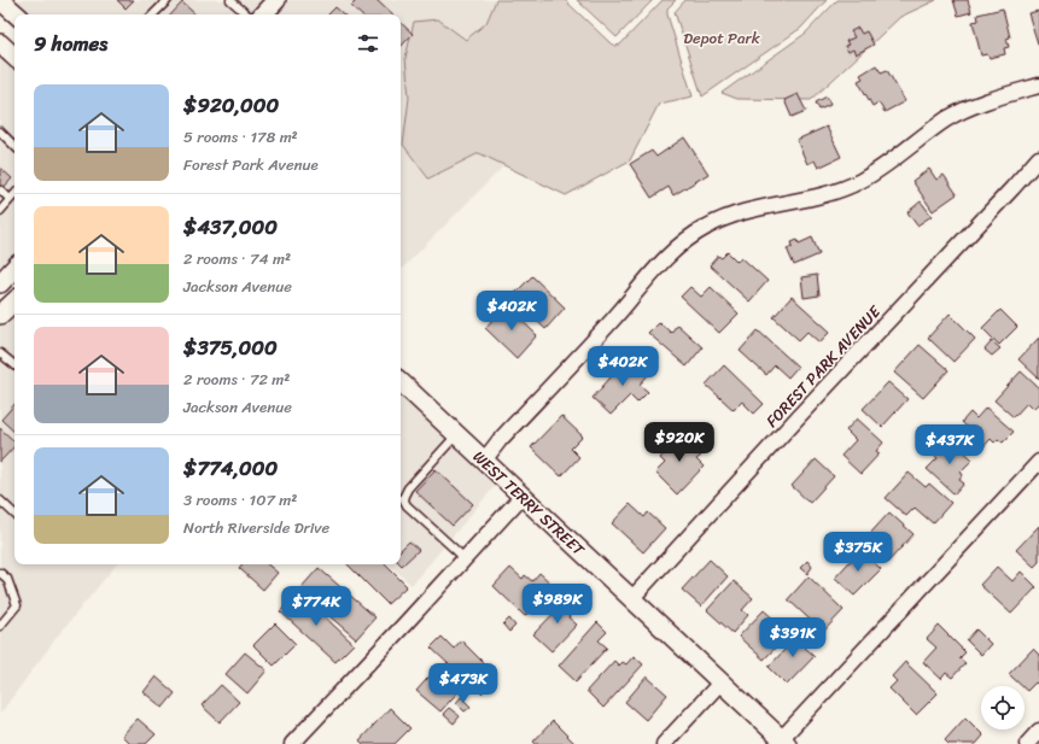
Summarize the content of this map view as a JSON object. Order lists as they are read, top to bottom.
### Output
{
  "streets": {
    "street": ["FOREST PARK AVENUE", "WEST TERRY STREET"]
  },
  "crossings": [
    ["FOREST PARK AVENUE", "WEST TERRY STREET"]
  ],
  "parks": ["Depot Park"],
  "page": {
    "heading": "9 homes",
    "list": [
      {
        "name": "$920,000",
        "note": "5 rooms · 178 m² · Forest Park Avenue"
      },
      {
        "name": "$437,000",
        "note": "2 rooms · 74 m² · Jackson Avenue"
      },
      {
        "name": "$375,000",
        "note": "2 rooms · 72 m² · Jackson Avenue"
      },
      {
        "name": "$774,000",
        "note": "3 rooms · 107 m² · North Riverside Drive"
      }
    ],
    "price": [
      "$402K",
      "$402K",
      "$920K",
      "$437K",
      "$375K",
      "$989K",
      "$774K",
      "$391K",
      "$473K"
    ]
  }
}
